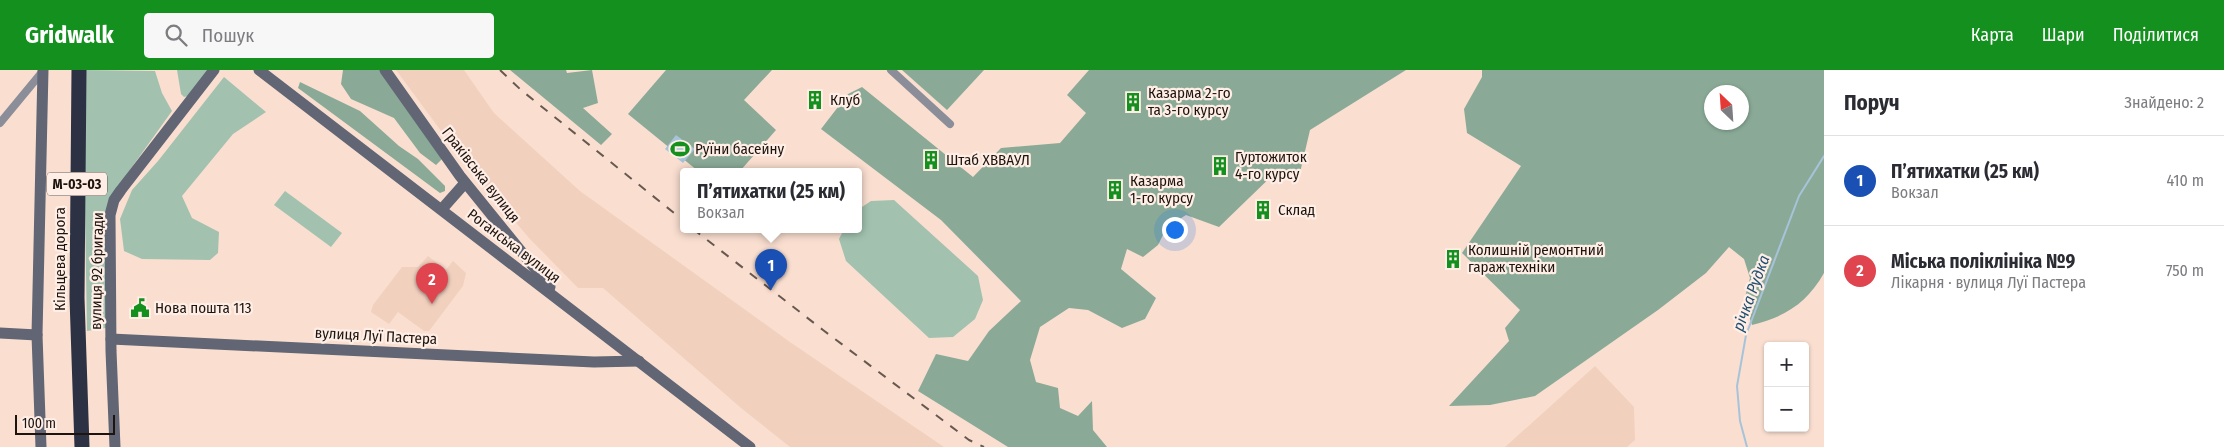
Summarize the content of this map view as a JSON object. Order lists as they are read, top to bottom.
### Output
{
  "streets": {
    "highway": ["М-03-03", "Кільцева дорога"],
    "street": [
      "Граківська вулиця",
      "Роганська вулиця",
      "вулиця 92 бригади",
      "вулиця Луї Пастера"
    ]
  },
  "crossings": [
    ["Граківська вулиця", "Роганська вулиця"],
    ["Роганська вулиця", "вулиця Луї Пастера"],
    ["вулиця 92 бригади", "вулиця Луї Пастера"]
  ],
  "water": ["річка Рудка"],
  "places": {
    "building": [
      "Клуб",
      "Казарма 2-го та 3-го курсу",
      "Штаб ХВВАУЛ",
      "Гуртожиток 4-го курсу",
      "Казарма 1-го курсу",
      "Склад",
      "Колишній ремонтний гараж техніки"
    ],
    "sports": ["Руїни басейну"],
    "public building": ["Нова пошта 113"]
  },
  "scale_bar": "100 m",
  "north": "top left",
  "page": {
    "header": "Gridwalk",
    "search": "Пошук",
    "nav": ["Карта", "Шари", "Поділитися"],
    "heading": ["Поруч", "Знайдено: 2"],
    "list": [
      {
        "mark": "1",
        "name": "Пʼятихатки (25 км)",
        "note": "Вокзал",
        "value": "410 m"
      },
      {
        "mark": "2",
        "name": "Міська поліклініка №9",
        "note": "Лікарня · вулиця Луї Пастера",
        "value": "750 m"
      }
    ],
    "popup": ["Пʼятихатки (25 км)", "Вокзал"],
    "pins": ["1", "2"],
    "map_buttons": ["+", "−"],
    "scale": "100 m"
  }
}
